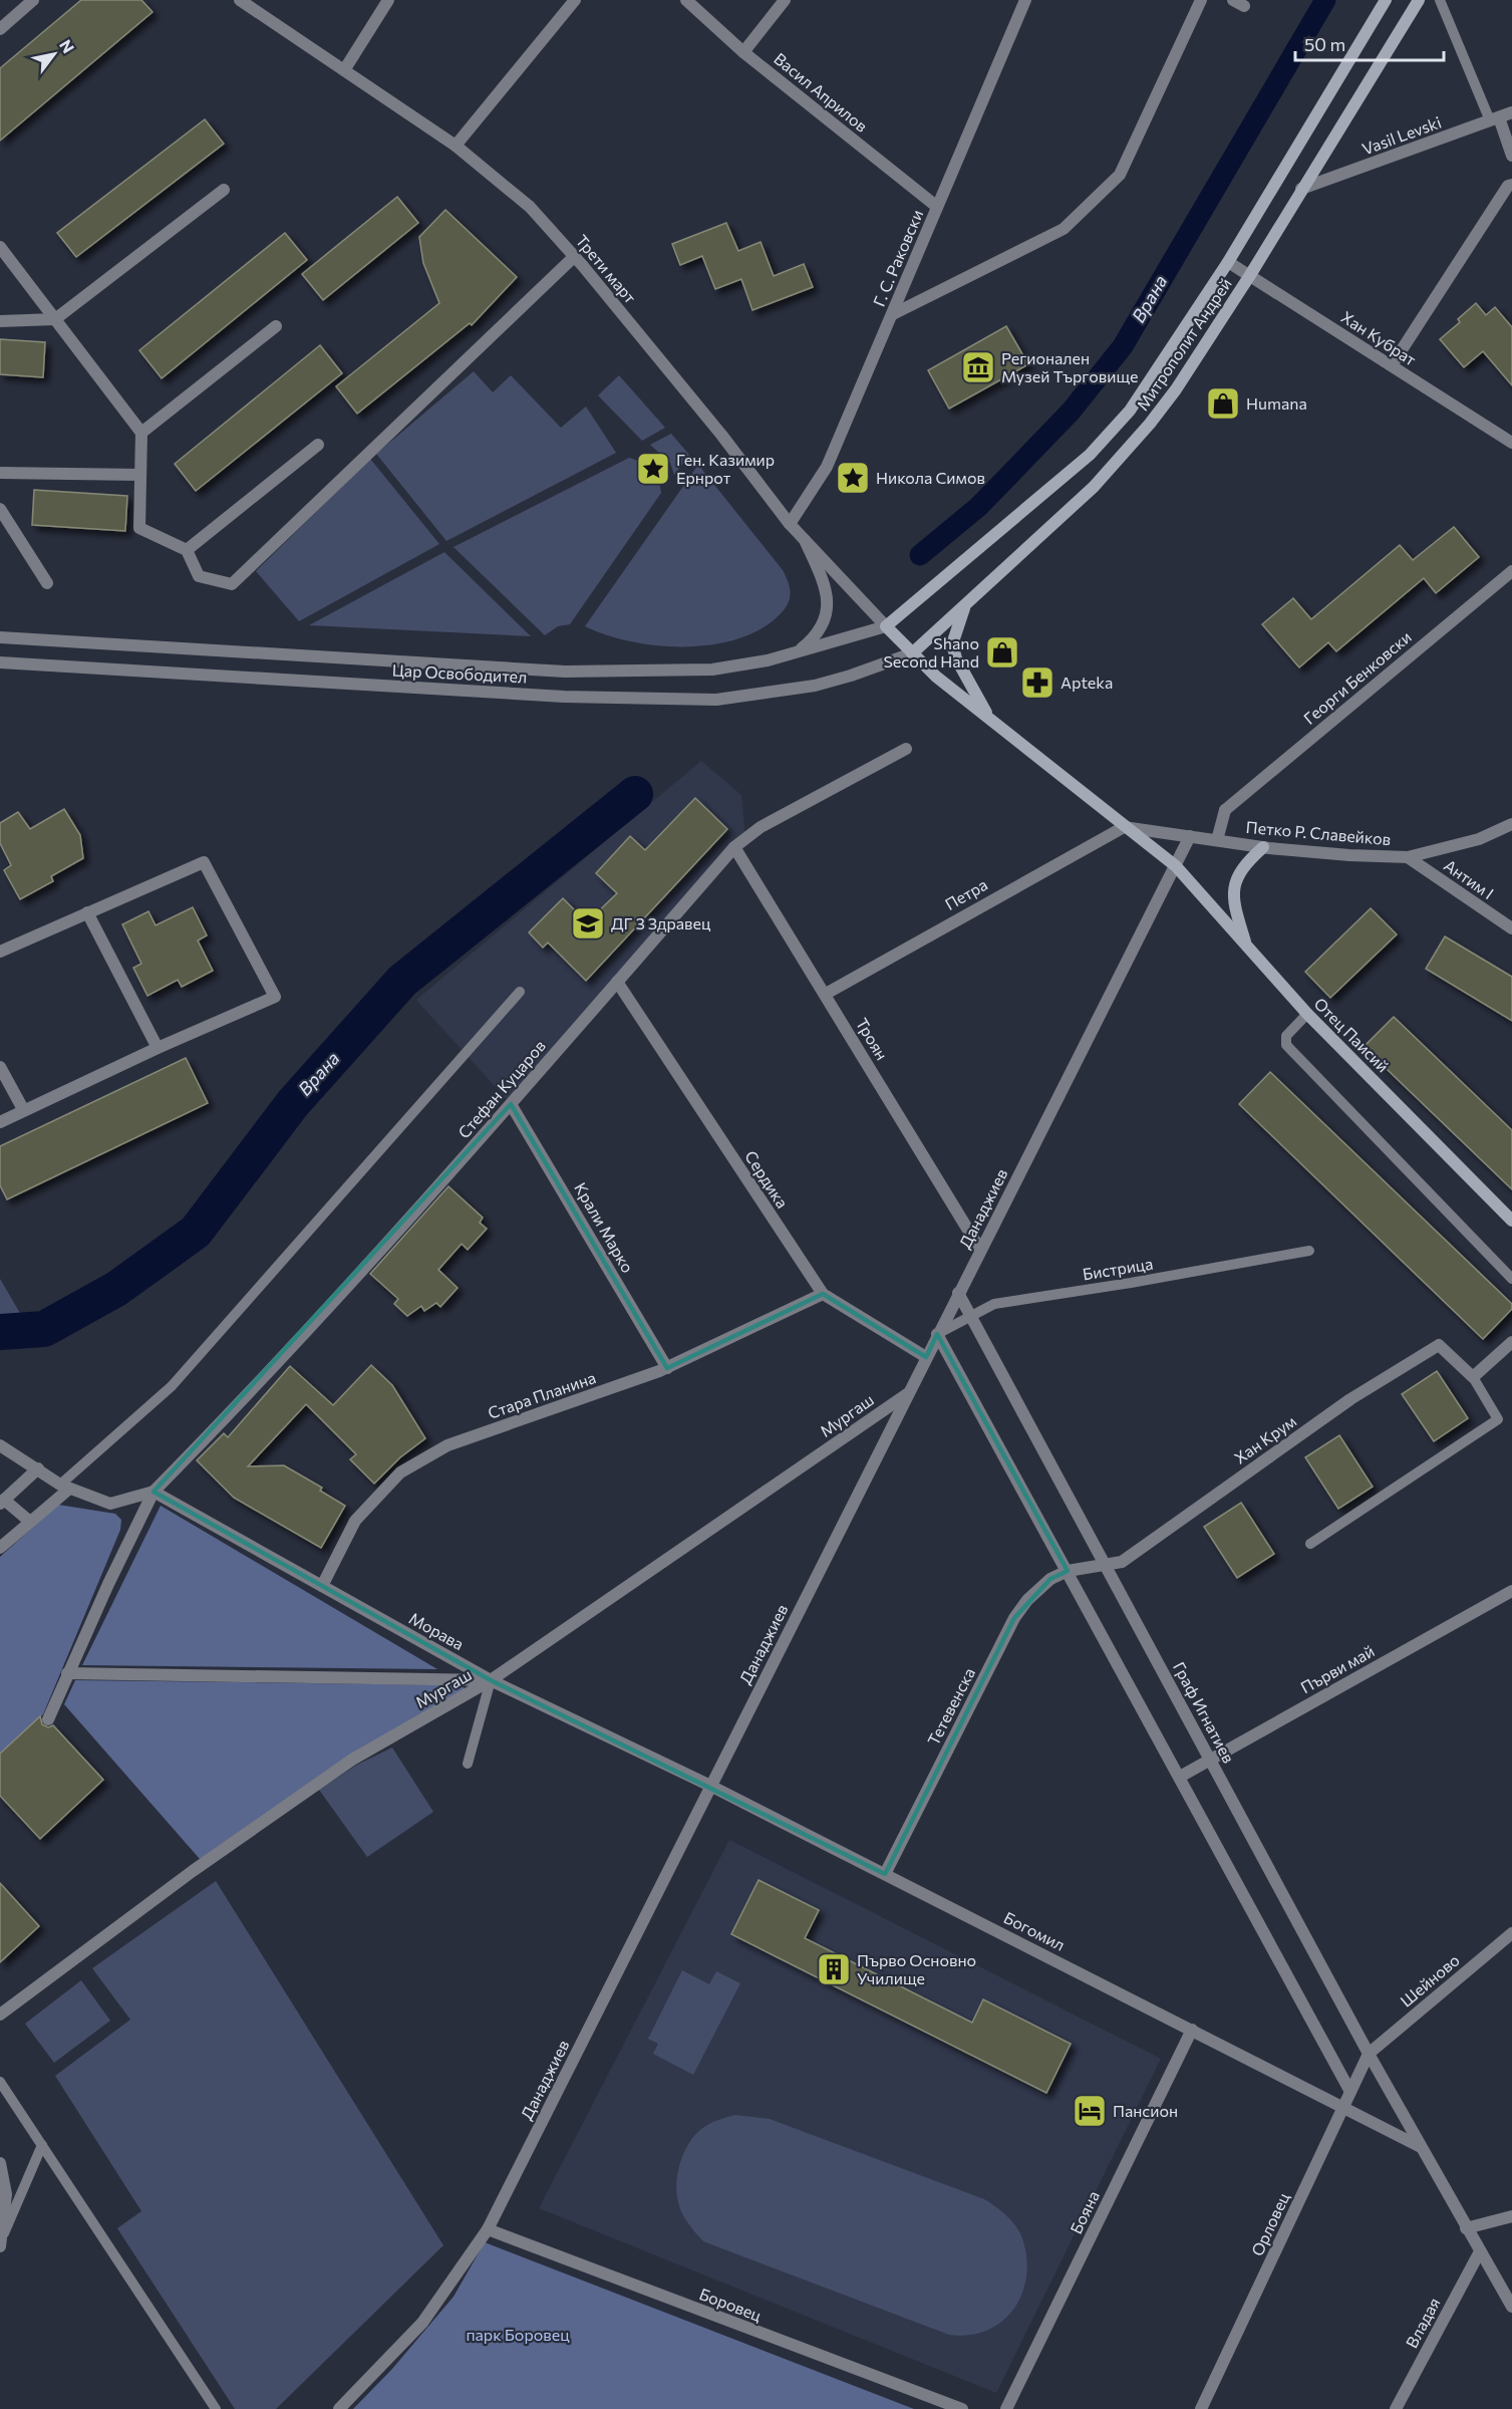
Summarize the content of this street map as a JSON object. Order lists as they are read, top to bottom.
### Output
{
  "streets": {
    "main road": ["Митрополит Андрей", "Отец Паисий"],
    "street": [
      "Васил Априлов",
      "Vasil Levski",
      "Г. С. Раковски",
      "Трети март",
      "Хан Кубрат",
      "Цар Освободител",
      "Георги Бенковски",
      "Петко Р. Славейков",
      "Антим I",
      "Петра",
      "Троян",
      "Стефан Куцаров",
      "Сердика",
      "Данаджиев",
      "Крали Марко",
      "Стара Планина",
      "Мургаш",
      "Хан Крум",
      "Морава",
      "Първи май",
      "Тетевенска",
      "Граф Игнатиев",
      "Богомил",
      "Шейново",
      "Бояна",
      "Орловец",
      "Боровец",
      "Владая"
    ],
    "lane": ["Бистрица"]
  },
  "crossings": [
    ["Васил Априлов", "Г. С. Раковски"],
    ["Vasil Levski", "Митрополит Андрей"],
    ["Г. С. Раковски", "Трети март"],
    ["Трети март", "Митрополит Андрей"],
    ["Трети март", "Цар Освободител"],
    ["Хан Кубрат", "Митрополит Андрей"],
    ["Митрополит Андрей", "Цар Освободител"],
    ["Георги Бенковски", "Петко Р. Славейков"],
    ["Петко Р. Славейков", "Антим I"],
    ["Петко Р. Славейков", "Петра"],
    ["Петра", "Троян"],
    ["Отец Паисий", "Данаджиев"],
    ["Троян", "Стефан Куцаров"],
    ["Троян", "Данаджиев"],
    ["Стефан Куцаров", "Сердика"],
    ["Стефан Куцаров", "Крали Марко"],
    ["Стефан Куцаров", "Морава"],
    ["Сердика", "Данаджиев"],
    ["Сердика", "Стара Планина"],
    ["Данаджиев", "Бистрица"],
    ["Данаджиев", "Мургаш"],
    ["Данаджиев", "Морава"],
    ["Данаджиев", "Граф Игнатиев"],
    ["Данаджиев", "Богомил"],
    ["Данаджиев", "Боровец"],
    ["Крали Марко", "Стара Планина"],
    ["Бистрица", "Граф Игнатиев"],
    ["Стара Планина", "Морава"],
    ["Мургаш", "Морава"],
    ["Хан Крум", "Тетевенска"],
    ["Хан Крум", "Граф Игнатиев"],
    ["Морава", "Богомил"],
    ["Първи май", "Граф Игнатиев"],
    ["Тетевенска", "Богомил"],
    ["Граф Игнатиев", "Шейново"],
    ["Граф Игнатиев", "Орловец"],
    ["Граф Игнатиев", "Владая"],
    ["Богомил", "Бояна"],
    ["Богомил", "Орловец"],
    ["Шейново", "Орловец"]
  ],
  "water": ["Врана"],
  "parks": ["парк Боровец"],
  "places": {
    "museum": ["Регионален Музей Търговище"],
    "shop": ["Humana", "Shano Second Hand"],
    "place": ["Ген. Казимир Ернрот", "Никола Симов"],
    "pharmacy": ["Apteka"],
    "school or university": ["ДГ 3 Здравец"],
    "building": ["Първо Основно Училище"],
    "hotel": ["Пансион"]
  },
  "scale_bar": "50 m",
  "north": "top right"
}
